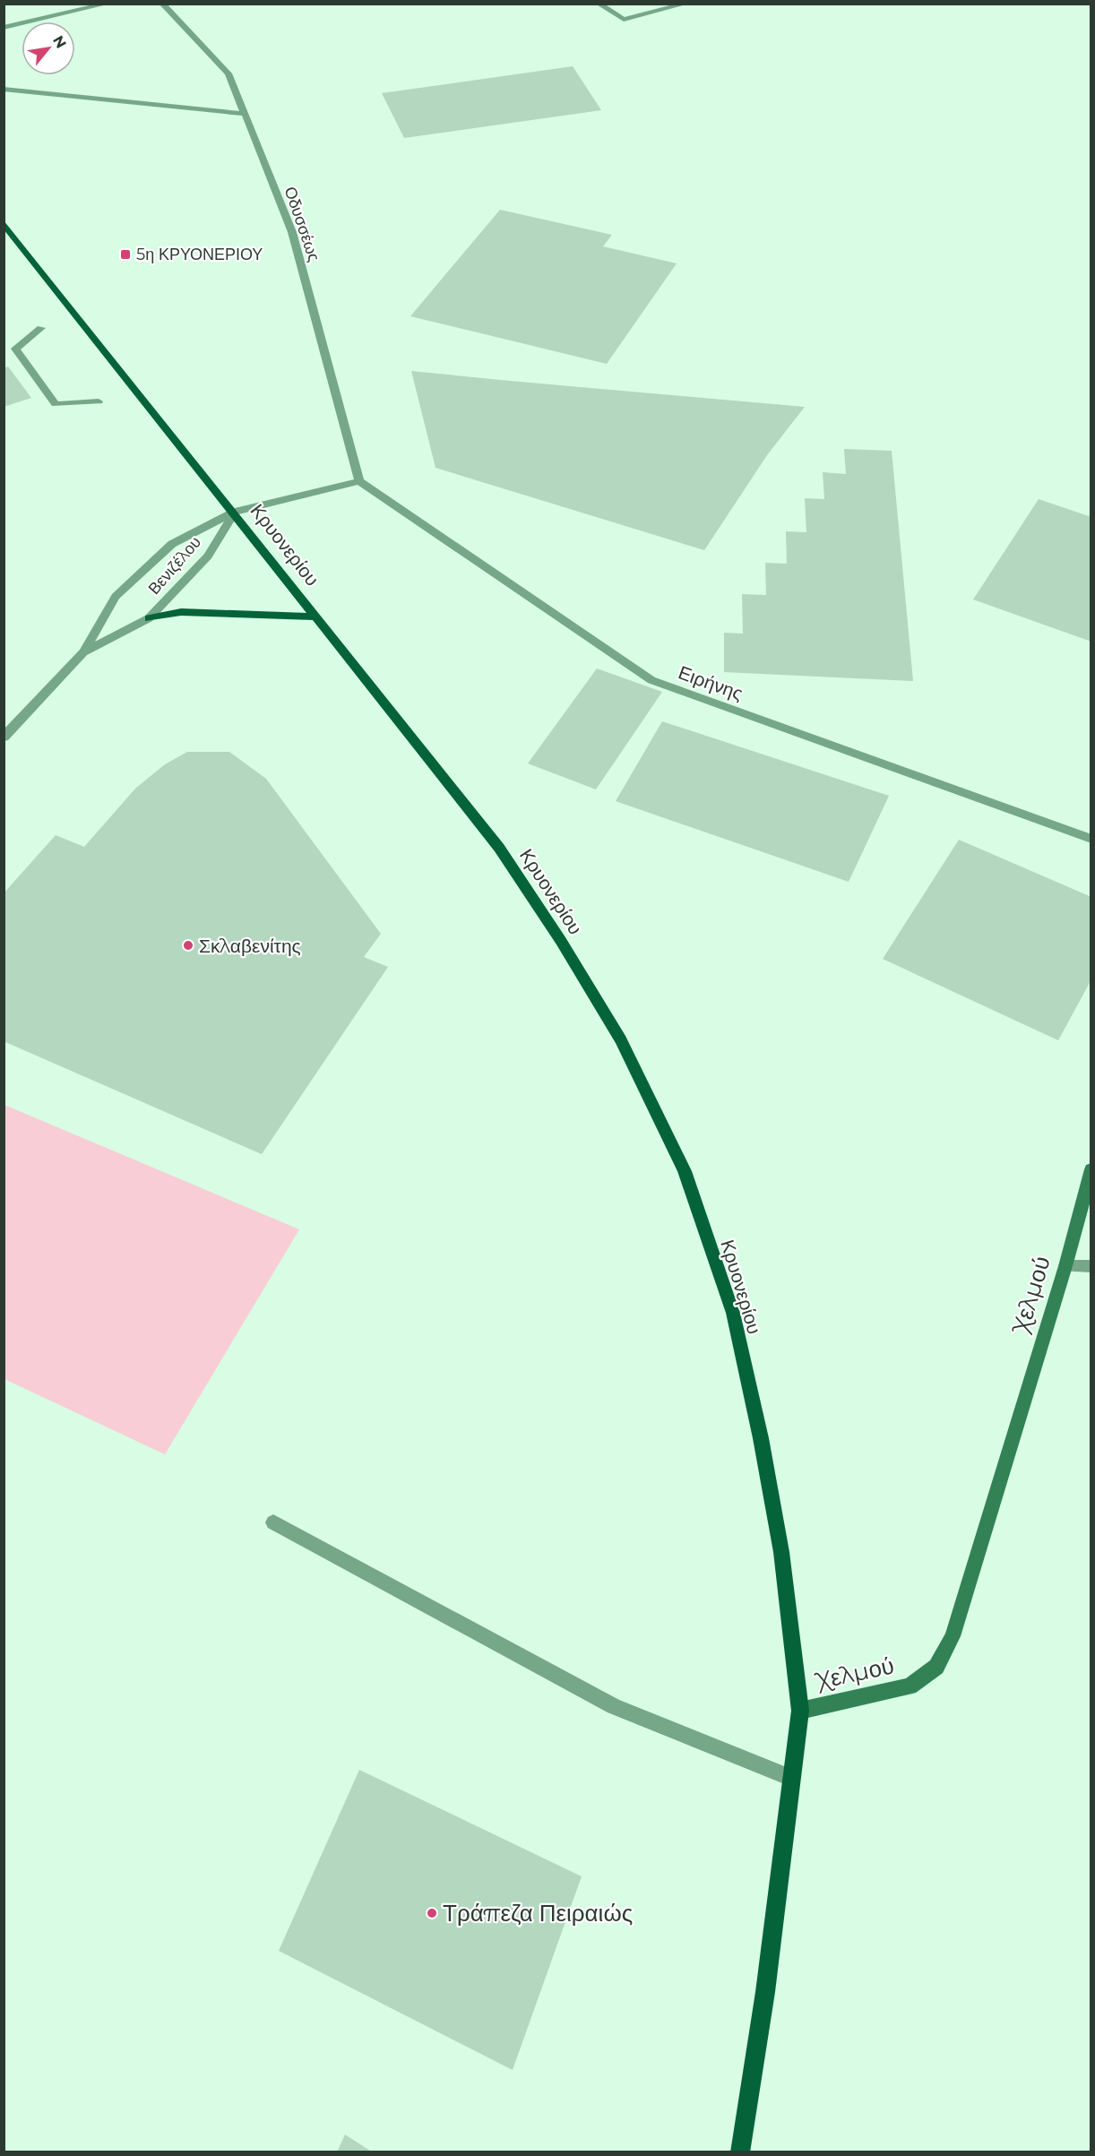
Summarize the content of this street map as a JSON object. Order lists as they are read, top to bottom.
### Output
{
  "streets": {
    "main road": ["Κρυονερίου", "Χελμού"],
    "street": ["Οδυσσέως", "Βενιζέλου", "Ειρήνης"]
  },
  "crossings": [
    ["Οδυσσέως", "Ειρήνης"],
    ["Κρυονερίου", "Βενιζέλου"],
    ["Κρυονερίου", "Χελμού"]
  ],
  "places": {
    "transit": ["5η ΚΡΥΟΝΕΡΙΟΥ"],
    "other": ["Σκλαβενίτης", "Τράπεζα Πειραιώς"]
  },
  "north": "top right"
}
